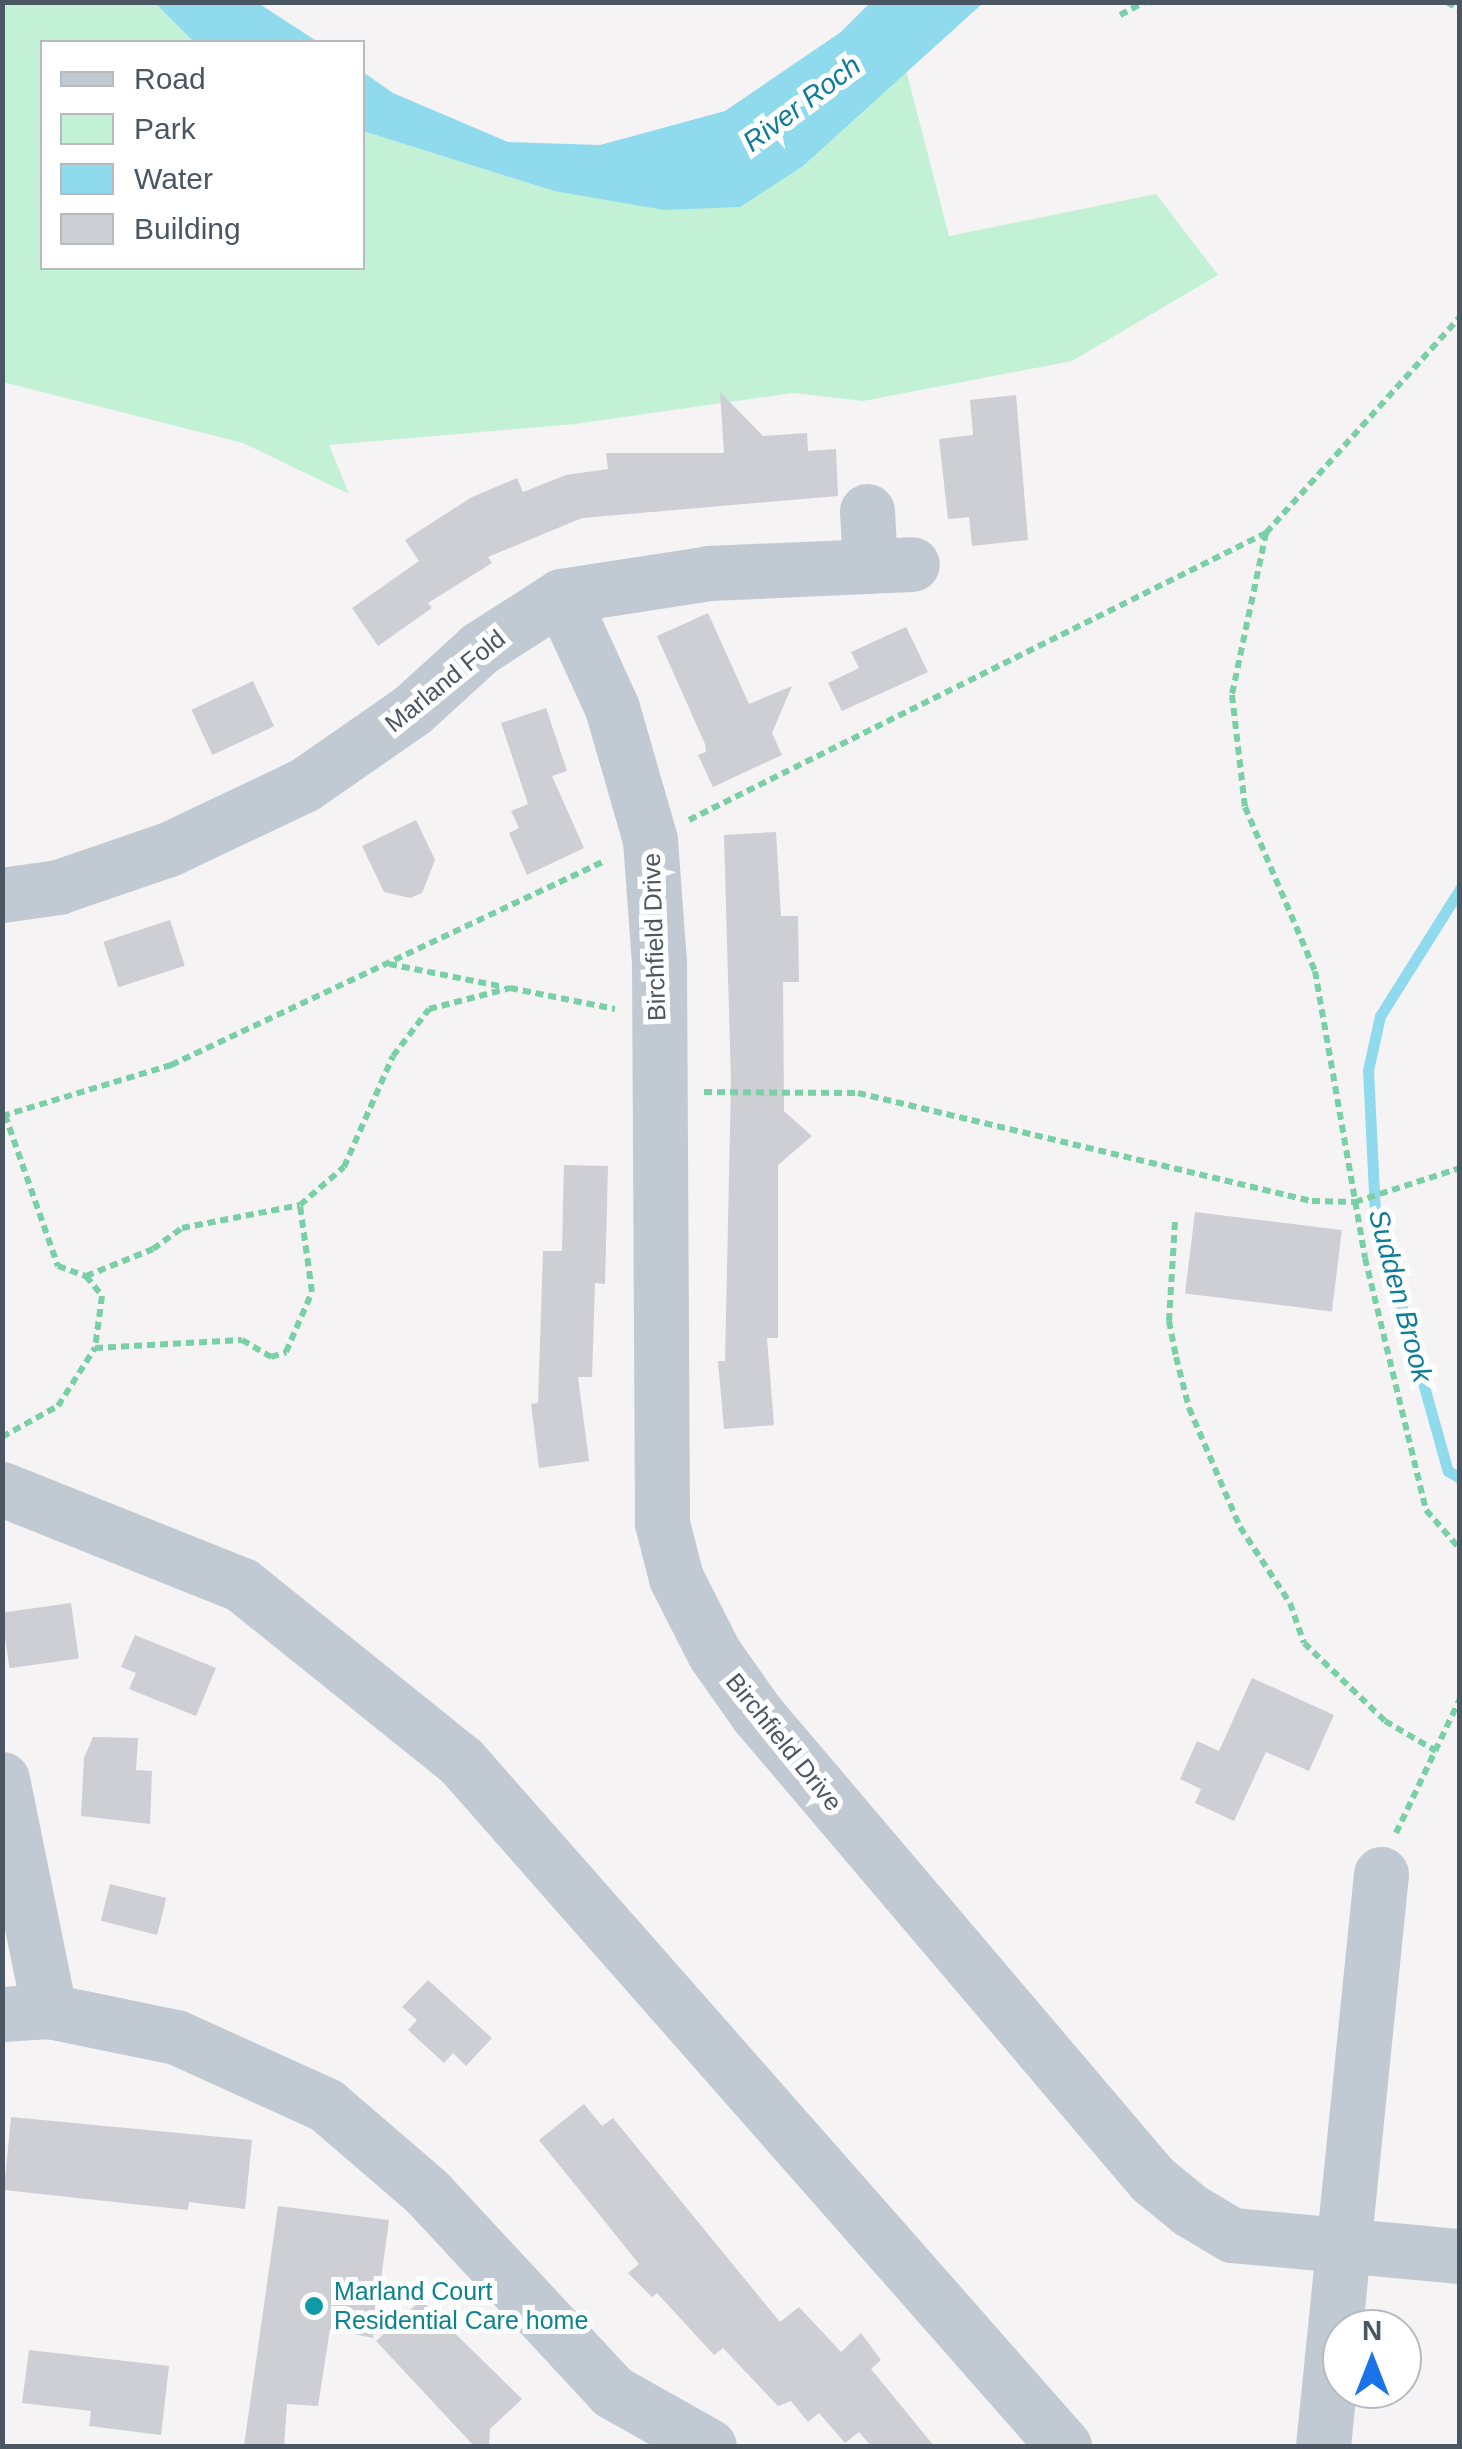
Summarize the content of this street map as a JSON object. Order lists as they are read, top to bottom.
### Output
{
  "streets": {
    "street": ["Marland Fold", "Birchfield Drive"]
  },
  "crossings": [
    ["Marland Fold", "Birchfield Drive"]
  ],
  "water": ["River Roch", "Sudden Brook"],
  "places": ["Marland Court Residential Care home"],
  "legend": [
    "Road",
    "Park",
    "Water",
    "Building"
  ],
  "north": "top"
}
